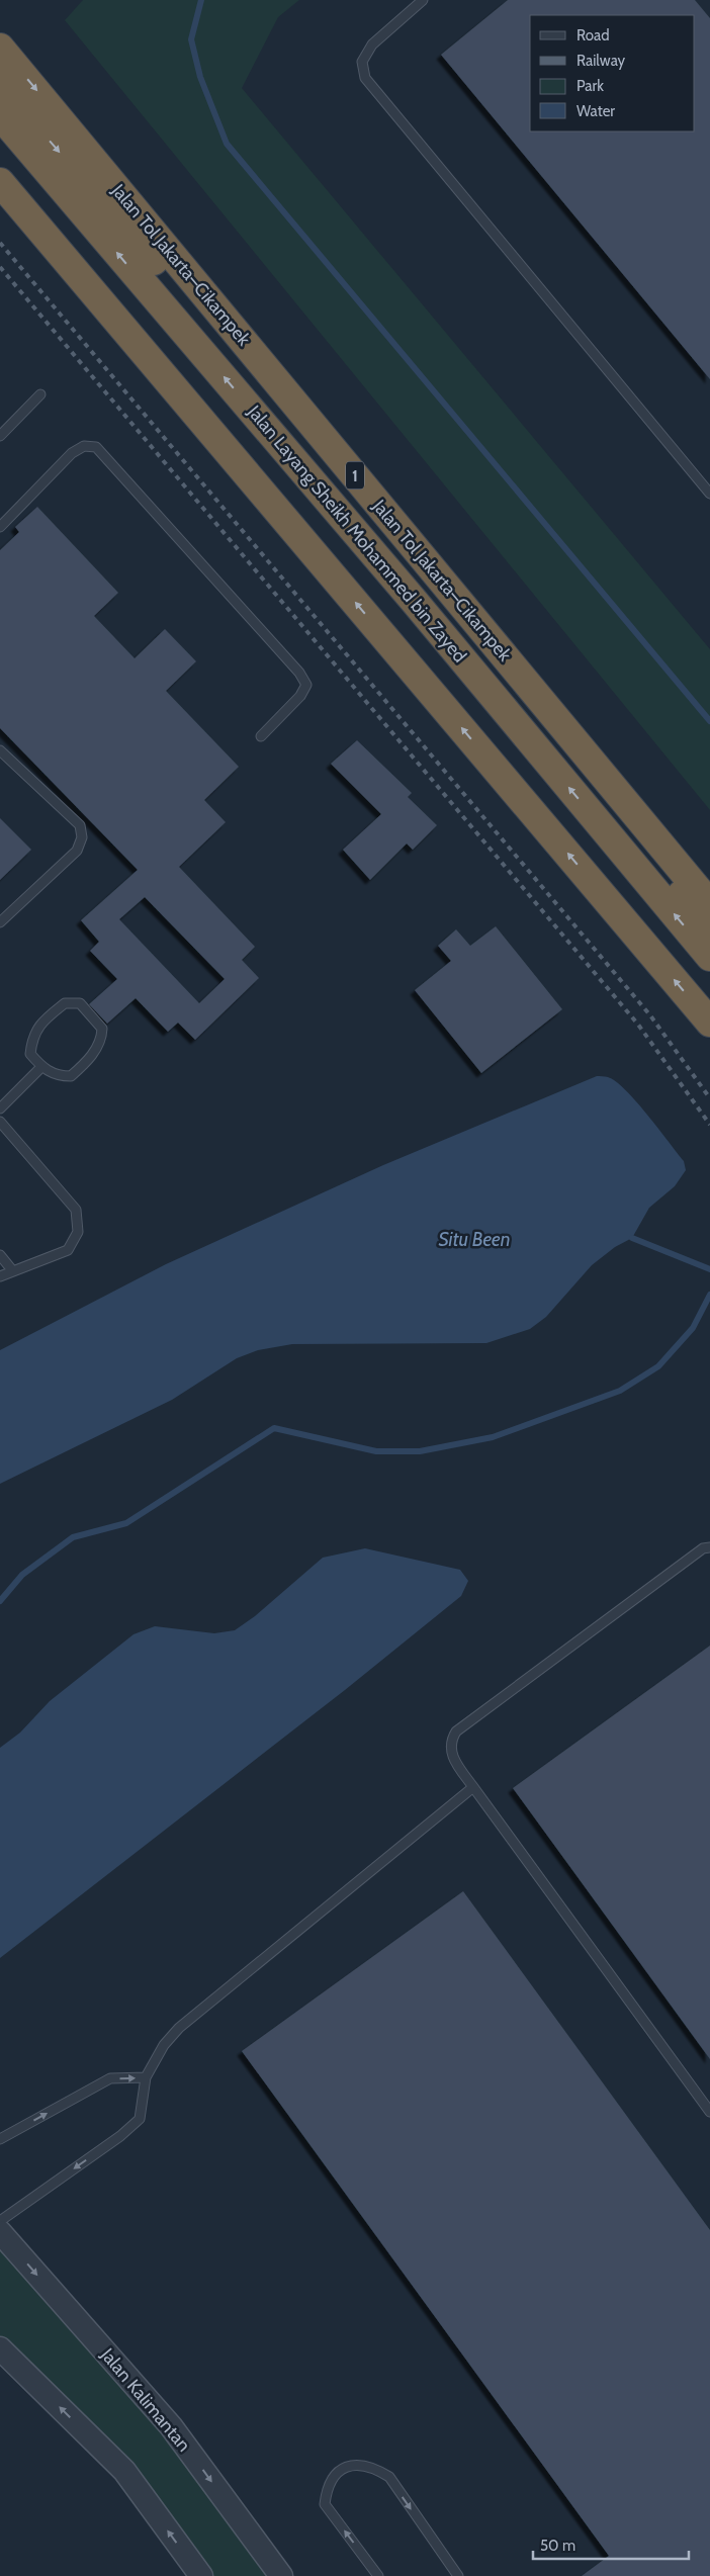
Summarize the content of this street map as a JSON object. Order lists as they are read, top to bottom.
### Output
{
  "streets": {
    "highway": ["Jalan Tol Jakarta–Cikampek", "1", "Jalan Layang Sheikh Mohammed bin Zayed"],
    "street": ["Jalan Kalimantan"]
  },
  "water": ["Situ Been"],
  "legend": [
    "Road",
    "Railway",
    "Park",
    "Water"
  ],
  "scale_bar": "50 m"
}
